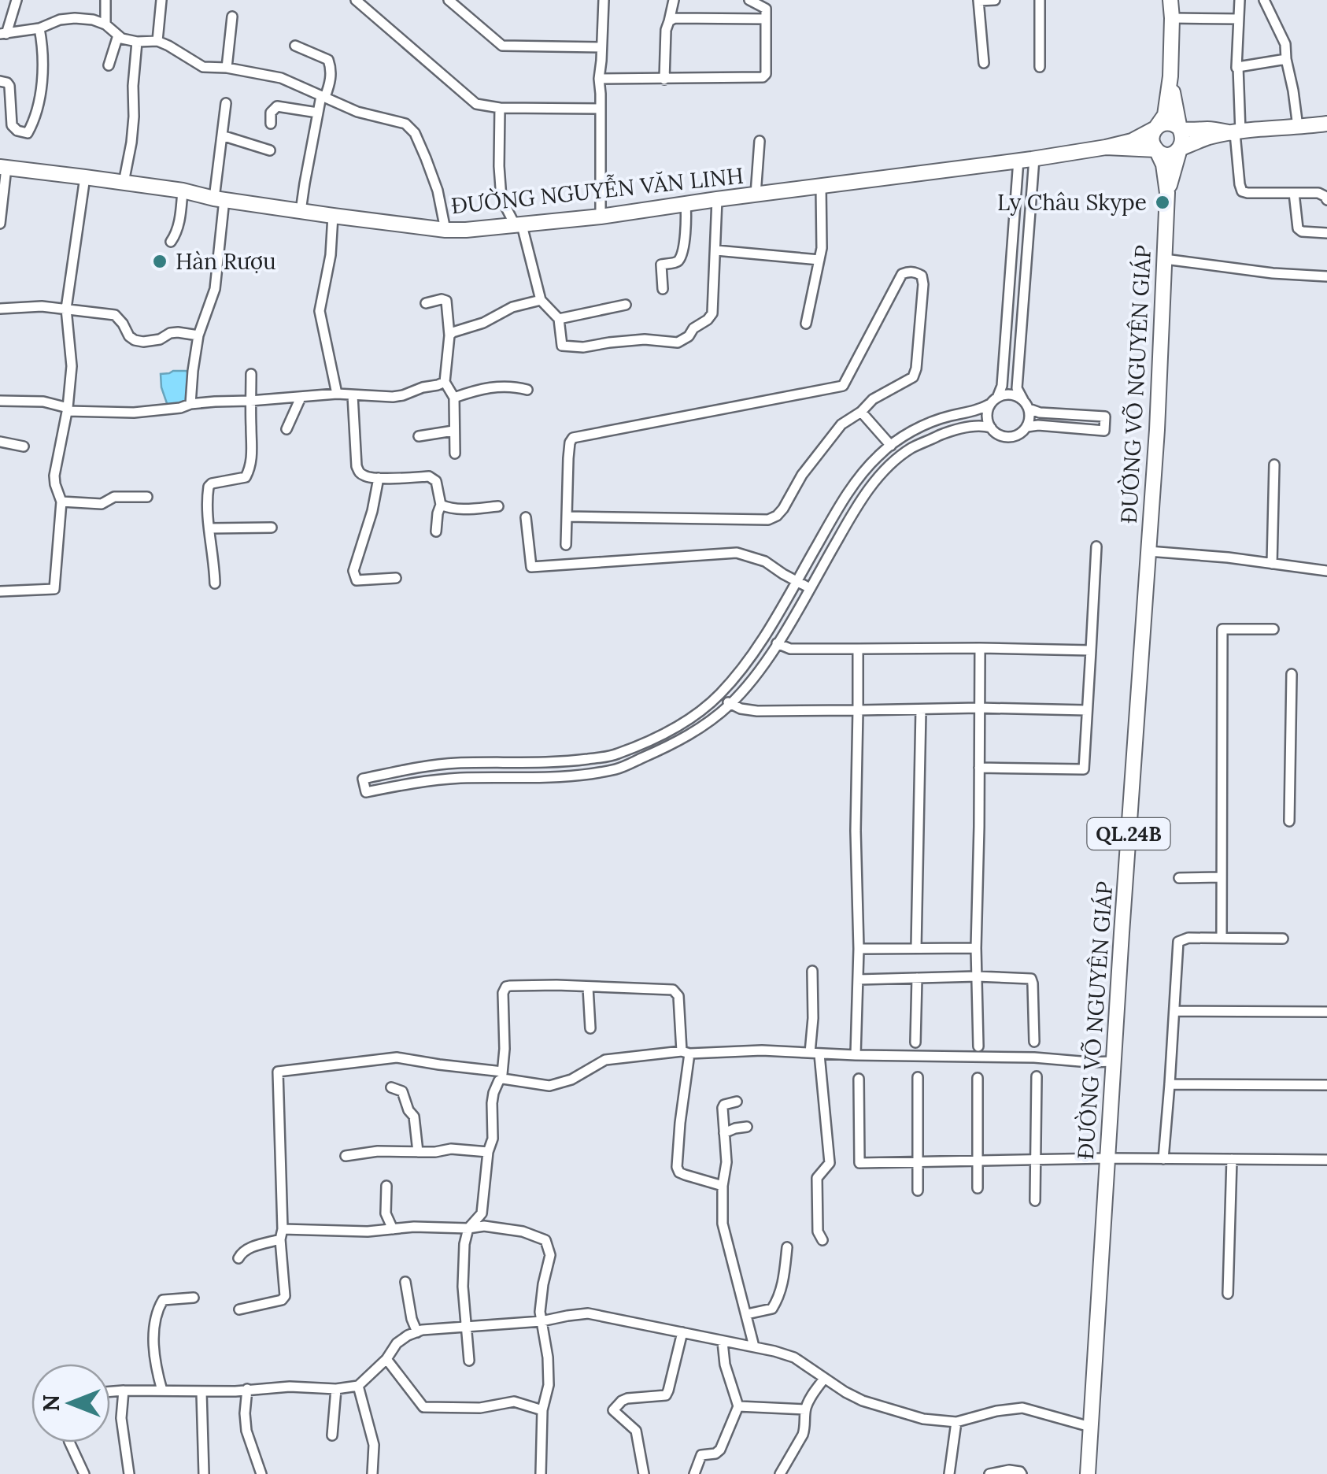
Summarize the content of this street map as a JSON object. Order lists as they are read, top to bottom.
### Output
{
  "streets": {
    "main road": ["ĐƯỜNG NGUYỄN VĂN LINH", "ĐƯỜNG VÕ NGUYÊN GIÁP", "QL.24B"]
  },
  "crossings": [
    ["ĐƯỜNG NGUYỄN VĂN LINH", "ĐƯỜNG VÕ NGUYÊN GIÁP"]
  ],
  "places": ["Ly Châu Skype", "Hàn Rượu"],
  "north": "left"
}
